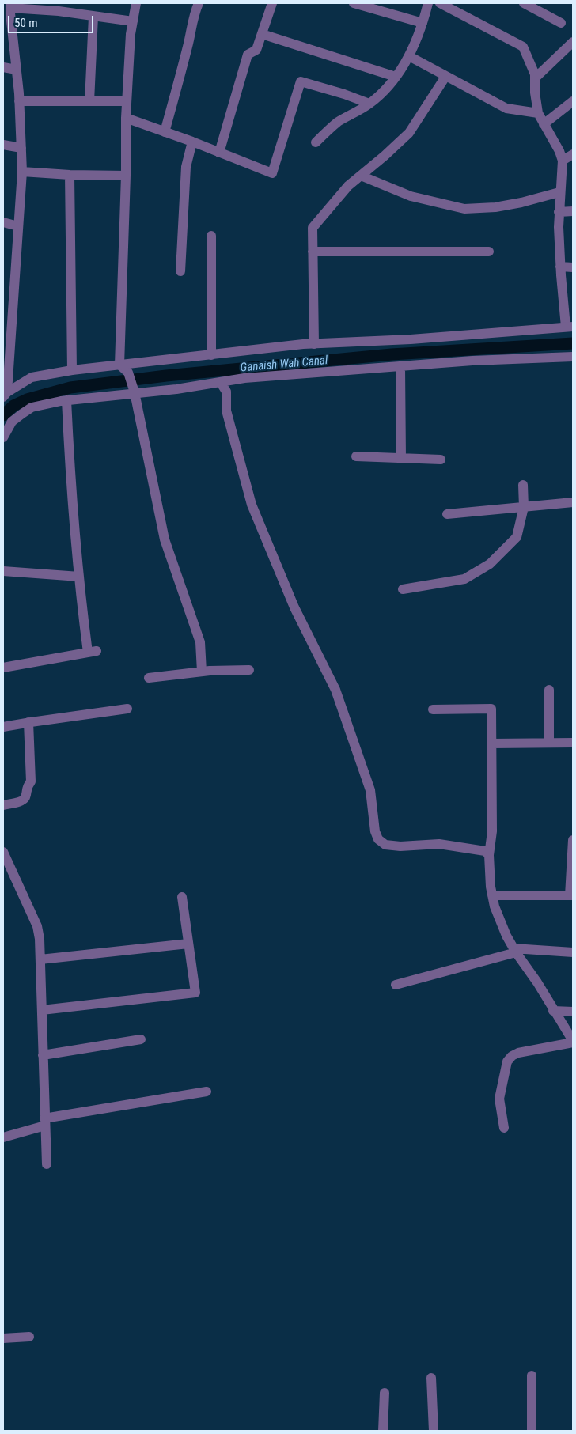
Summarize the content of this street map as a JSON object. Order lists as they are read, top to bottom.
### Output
{
  "water": ["Ganaish Wah Canal"],
  "scale_bar": "50 m"
}
